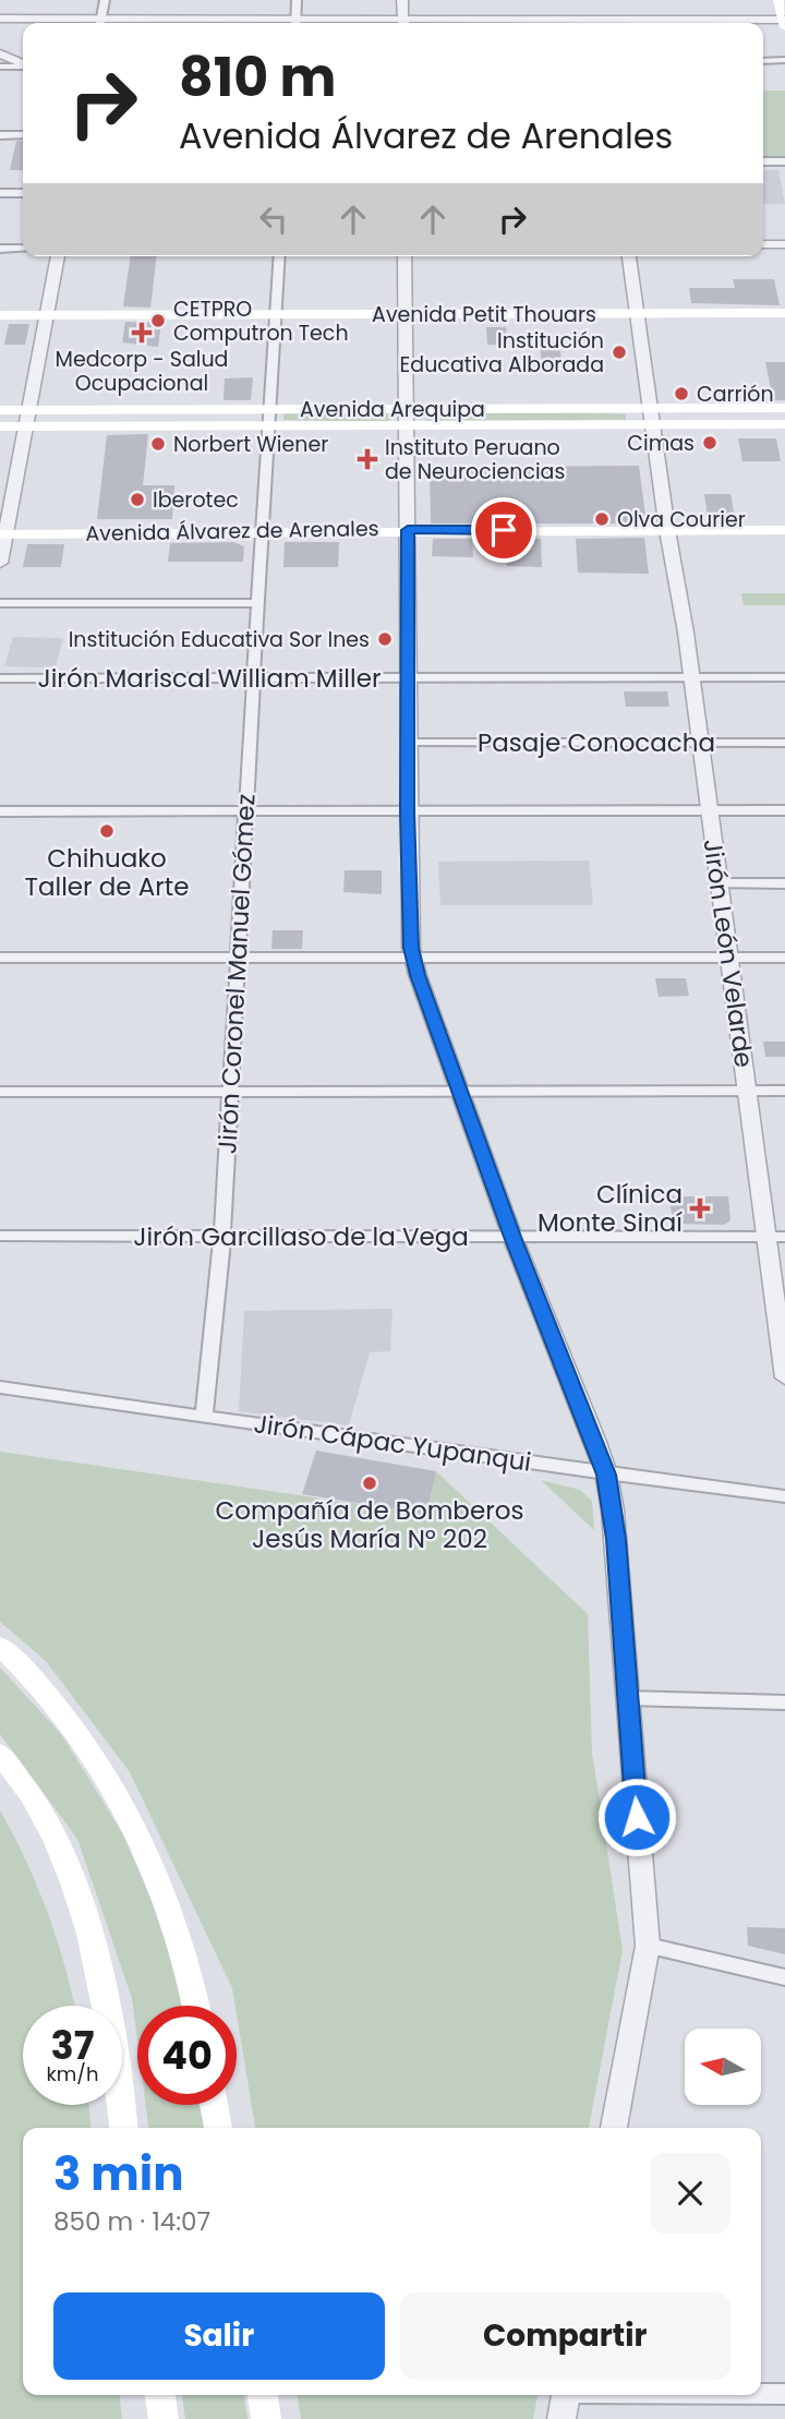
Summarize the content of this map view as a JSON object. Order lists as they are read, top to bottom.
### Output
{
  "streets": {
    "main road": ["Avenida Petit Thouars", "Avenida Arequipa", "Avenida Álvarez de Arenales"],
    "street": [
      "Jirón Mariscal William Miller",
      "Pasaje Conocacha",
      "Jirón León Velarde",
      "Jirón Coronel Manuel Gómez",
      "Jirón Garcillaso de la Vega",
      "Jirón Cápac Yupanqui"
    ]
  },
  "crossings": [
    ["Avenida Petit Thouars", "Jirón León Velarde"],
    ["Avenida Petit Thouars", "Jirón Coronel Manuel Gómez"],
    ["Avenida Arequipa", "Jirón León Velarde"],
    ["Avenida Arequipa", "Jirón Coronel Manuel Gómez"],
    ["Avenida Álvarez de Arenales", "Jirón León Velarde"],
    ["Avenida Álvarez de Arenales", "Jirón Coronel Manuel Gómez"],
    ["Jirón Mariscal William Miller", "Jirón León Velarde"],
    ["Jirón Mariscal William Miller", "Jirón Coronel Manuel Gómez"],
    ["Pasaje Conocacha", "Jirón León Velarde"],
    ["Jirón León Velarde", "Jirón Garcillaso de la Vega"],
    ["Jirón Coronel Manuel Gómez", "Jirón Garcillaso de la Vega"],
    ["Jirón Coronel Manuel Gómez", "Jirón Cápac Yupanqui"]
  ],
  "places": {
    "other": [
      "CETPRO Computron Tech",
      "Institución Educativa Alborada",
      "Carrión",
      "Cimas",
      "Norbert Wiener",
      "Iberotec",
      "Olva Courier",
      "Institución Educativa Sor Ines",
      "Chihuako Taller de Arte",
      "Compañía de Bomberos Jesús María Nº 202"
    ],
    "health": ["Medcorp - Salud Ocupacional", "Instituto Peruano de Neurociencias", "Clínica Monte Sinaí"]
  },
  "north": "left",
  "page": {
    "turn": ["810 m", "Avenida Álvarez de Arenales"],
    "speed": "37 km/h",
    "limit": "40",
    "heading": ["3 min", "850 m · 14:07"],
    "buttons": ["Salir", "Compartir"]
  }
}
